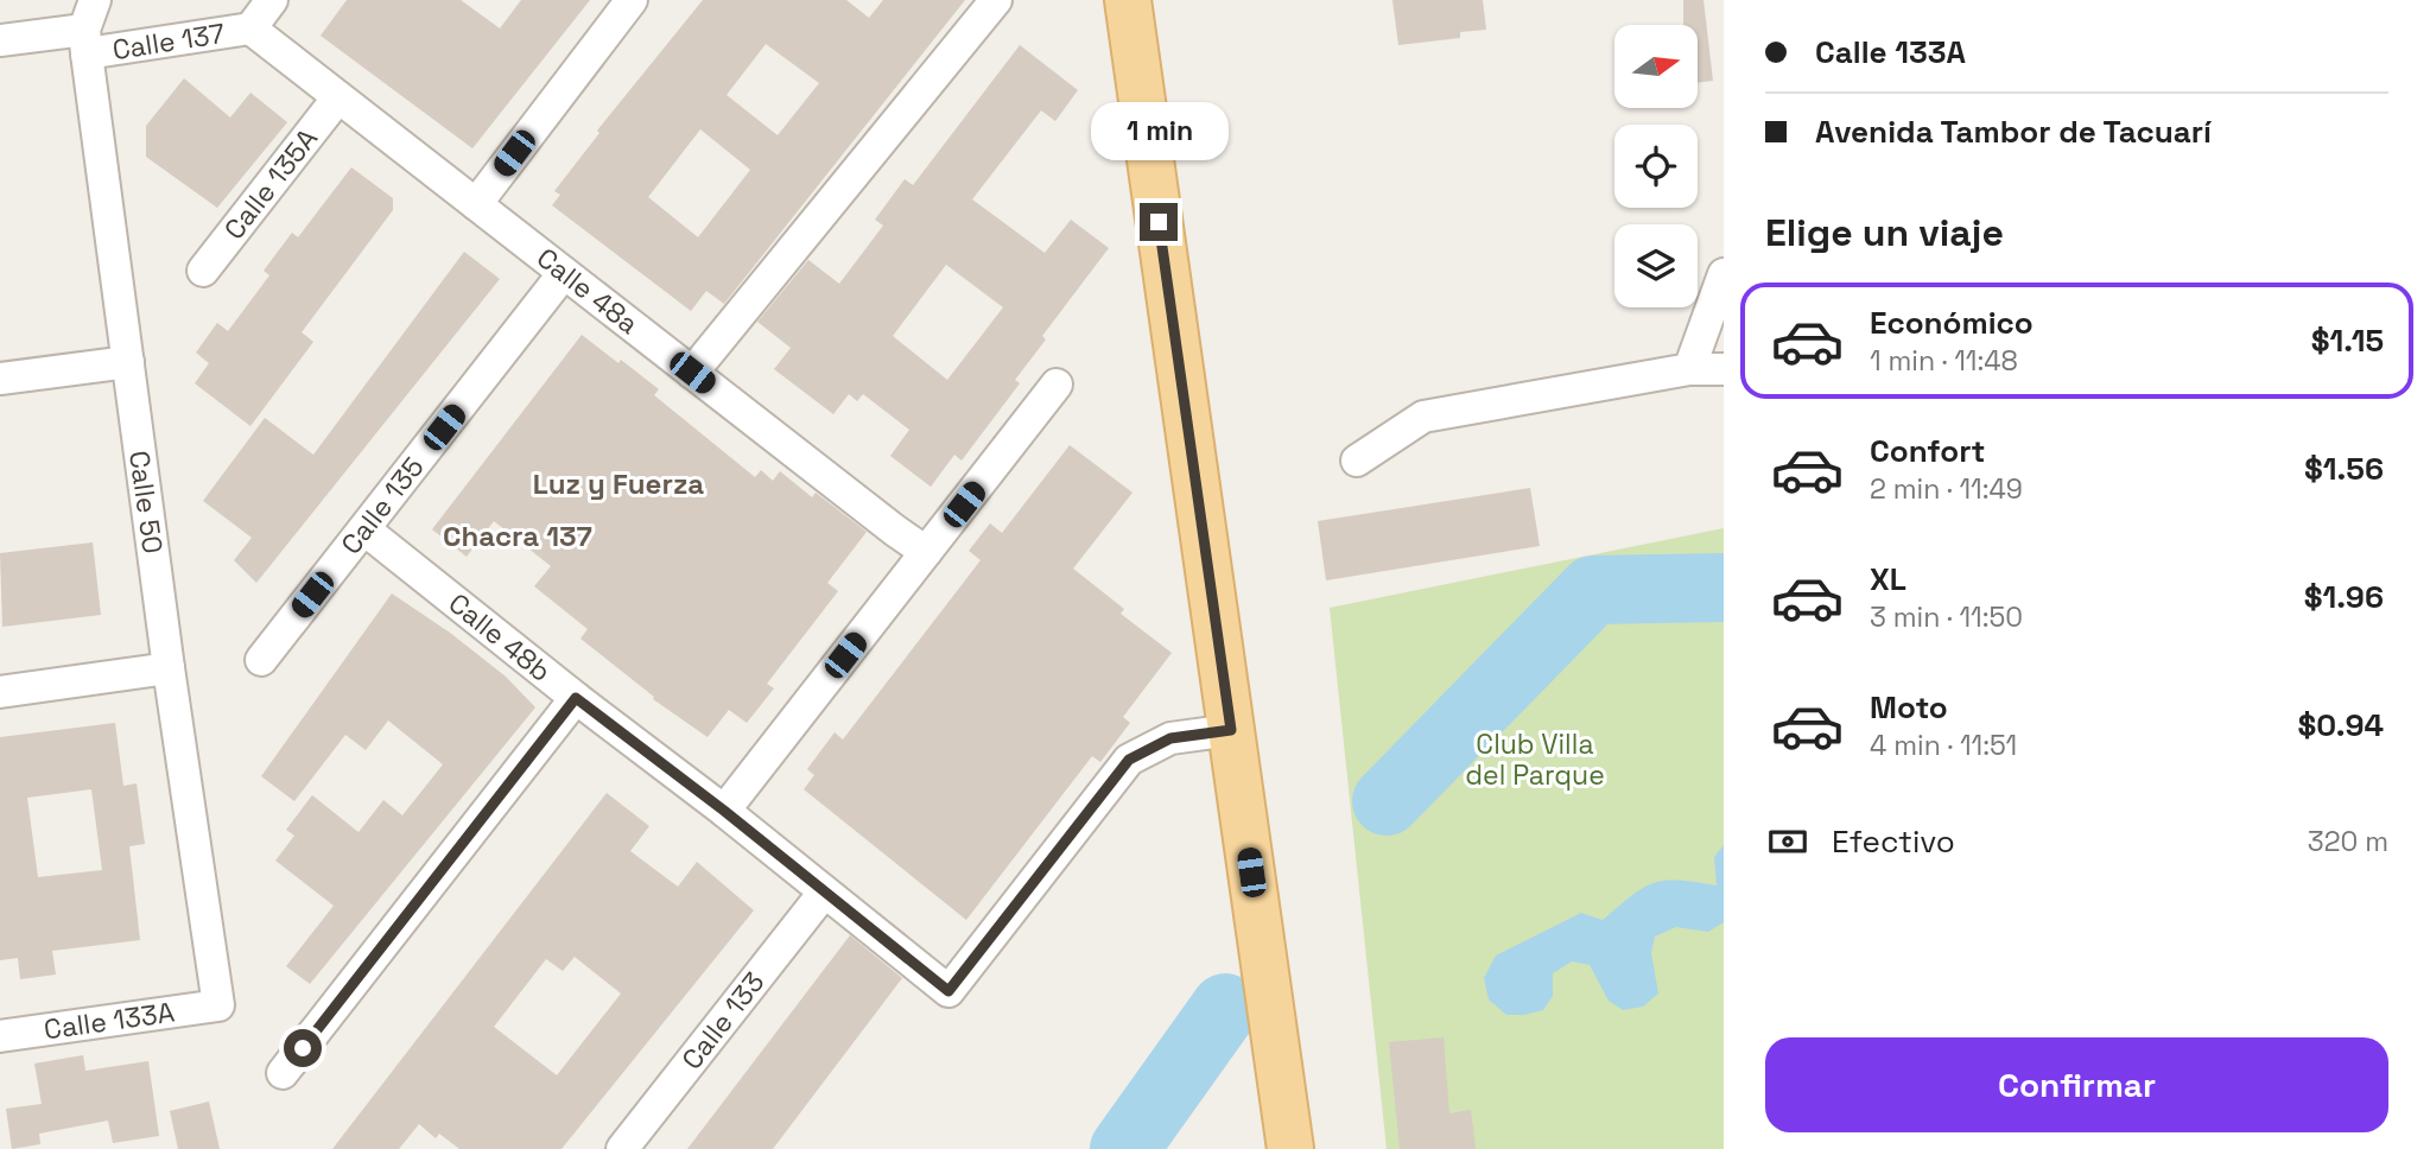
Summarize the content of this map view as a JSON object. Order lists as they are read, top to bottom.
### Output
{
  "streets": {
    "street": [
      "Calle 137",
      "Calle 135A",
      "Calle 48a",
      "Calle 50",
      "Calle 135",
      "Calle 48b",
      "Calle 133A",
      "Calle 133"
    ]
  },
  "crossings": [
    ["Calle 137", "Calle 48a"],
    ["Calle 137", "Calle 50"],
    ["Calle 135A", "Calle 48a"],
    ["Calle 48a", "Calle 135"],
    ["Calle 50", "Calle 133A"],
    ["Calle 135", "Calle 48b"],
    ["Calle 48b", "Calle 133"]
  ],
  "districts": ["Luz y Fuerza", "Chacra 137"],
  "parks": ["Club Villa del Parque"],
  "north": "right",
  "page": {
    "banner": ["Calle 133A", "Avenida Tambor de Tacuarí"],
    "bubble": "1 min",
    "heading": "Elige un viaje",
    "list": [
      {
        "name": "Económico",
        "note": "1 min · 11:48",
        "value": "$1.15"
      },
      {
        "name": "Confort",
        "note": "2 min · 11:49",
        "value": "$1.56"
      },
      {
        "name": "XL",
        "note": "3 min · 11:50",
        "value": "$1.96"
      },
      {
        "name": "Moto",
        "note": "4 min · 11:51",
        "value": "$0.94"
      }
    ],
    "pay": ["Efectivo", "320 m"],
    "buttons": "Confirmar"
  }
}
